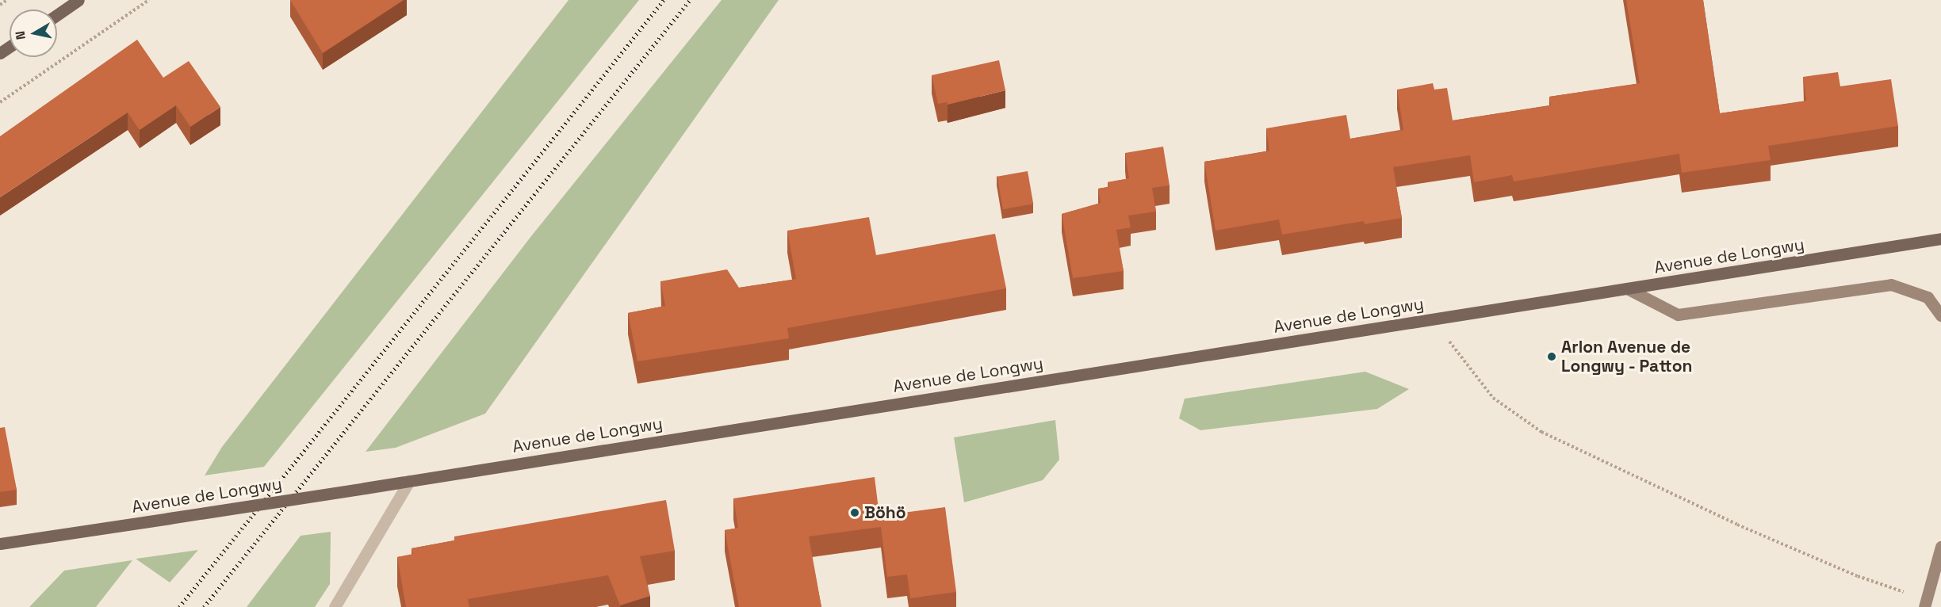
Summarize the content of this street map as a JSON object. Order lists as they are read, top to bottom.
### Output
{
  "streets": {
    "main road": ["Avenue de Longwy"]
  },
  "places": ["Arlon Avenue de Longwy - Patton", "Böhö"],
  "north": "left"
}
